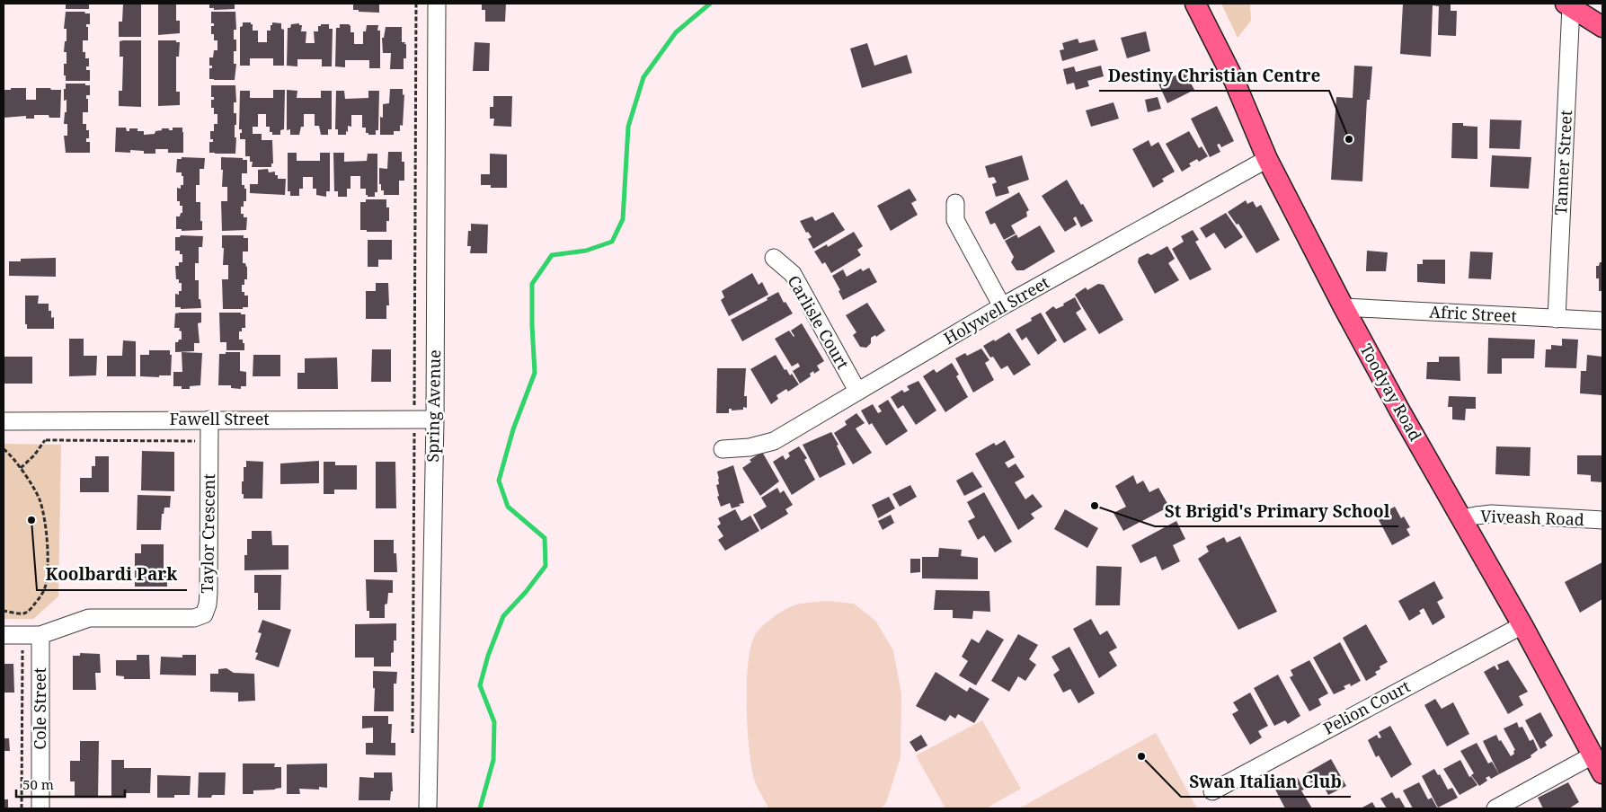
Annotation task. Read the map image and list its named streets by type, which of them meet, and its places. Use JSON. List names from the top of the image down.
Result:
{
  "streets": {
    "main road": ["Toodyay Road"],
    "street": [
      "Tanner Street",
      "Holywell Street",
      "Afric Street",
      "Carlisle Court",
      "Spring Avenue",
      "Fawell Street",
      "Viveash Road",
      "Taylor Crescent",
      "Pelion Court",
      "Cole Street"
    ]
  },
  "crossings": [
    ["Tanner Street", "Afric Street"],
    ["Holywell Street", "Carlisle Court"],
    ["Holywell Street", "Toodyay Road"],
    ["Afric Street", "Toodyay Road"],
    ["Toodyay Road", "Viveash Road"],
    ["Toodyay Road", "Pelion Court"],
    ["Spring Avenue", "Fawell Street"],
    ["Fawell Street", "Taylor Crescent"],
    ["Taylor Crescent", "Cole Street"]
  ],
  "places": [
    "Destiny Christian Centre",
    "St Brigid's Primary School",
    "Koolbardi Park",
    "Swan Italian Club"
  ],
  "scale_bar": "50 m"
}
